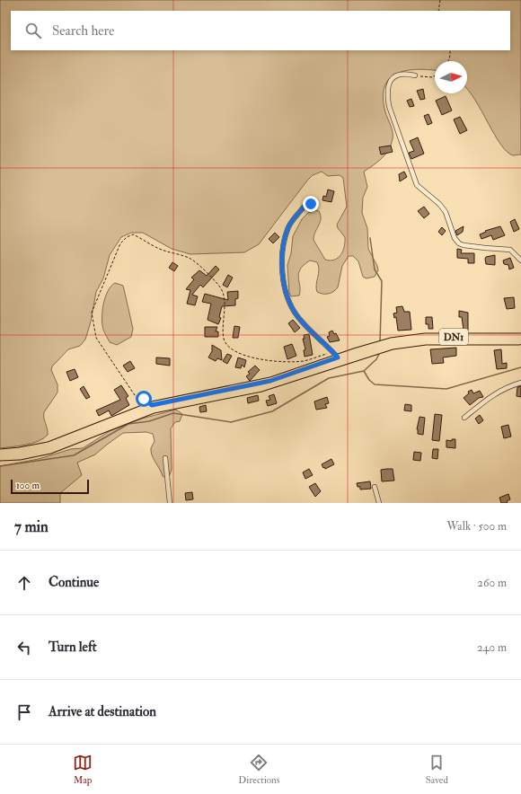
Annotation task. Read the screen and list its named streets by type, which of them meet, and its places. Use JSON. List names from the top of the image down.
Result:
{
  "streets": {
    "main road": ["DN1"]
  },
  "scale_bar": "100 m",
  "north": "right",
  "page": {
    "search": "Search here",
    "scale": "100 m",
    "heading": ["7 min", "Walk · 500 m"],
    "list": [
      ["Continue", "260 m"],
      ["Turn left", "240 m"],
      "Arrive at destination"
    ],
    "nav": ["Map", "Directions", "Saved"]
  }
}
